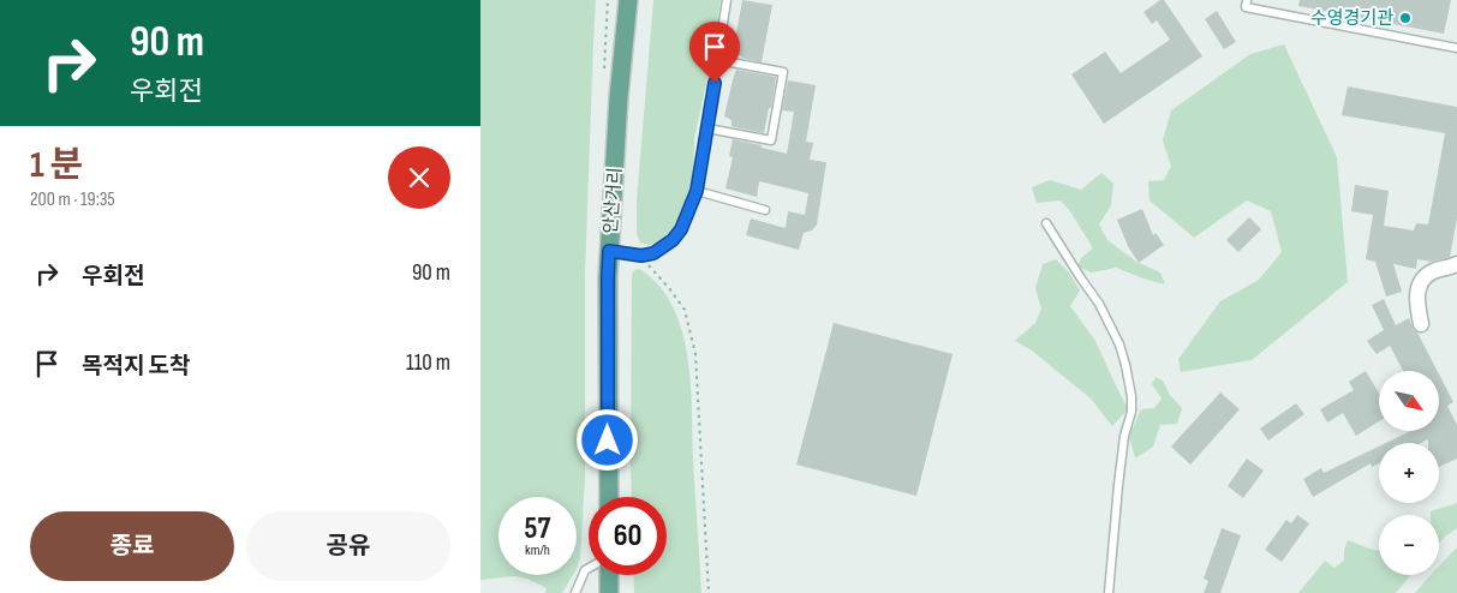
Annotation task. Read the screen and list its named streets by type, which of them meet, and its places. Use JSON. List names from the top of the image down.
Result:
{
  "streets": {
    "main road": ["안산거리"]
  },
  "places": ["수영경기관"],
  "north": "bottom right",
  "page": {
    "turn": ["90 m", "우회전"],
    "heading": ["1 분", "200 m · 19:35"],
    "list": [
      {
        "name": "우회전",
        "value": "90 m"
      },
      {
        "name": "목적지 도착",
        "value": "110 m"
      }
    ],
    "map_buttons": ["+", "−"],
    "speed": "57 km/h",
    "limit": "60",
    "buttons": ["종료", "공유"]
  }
}
